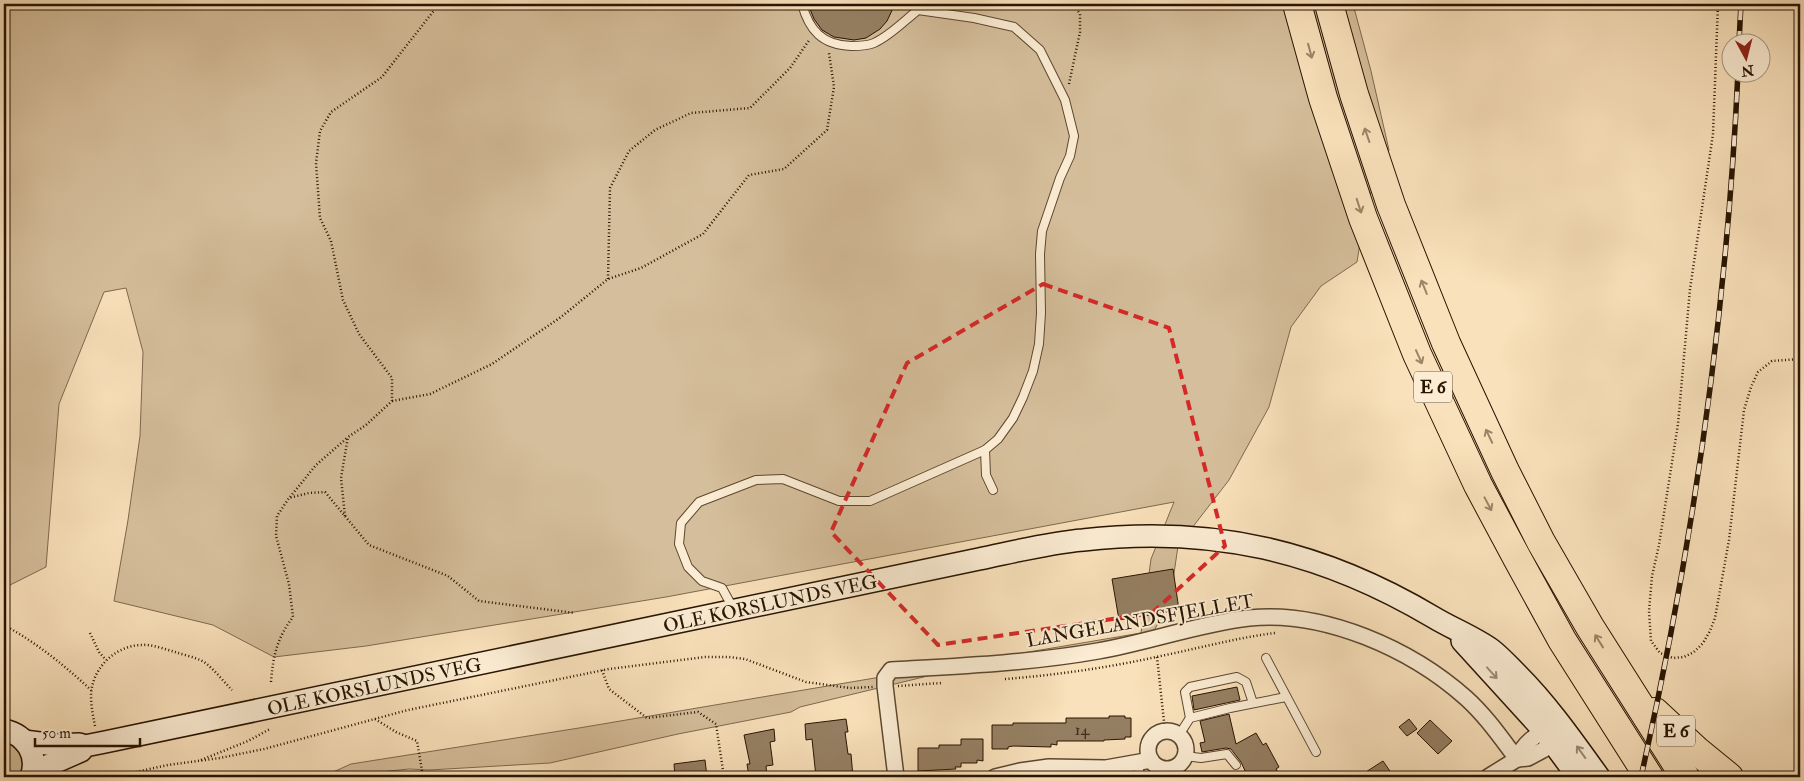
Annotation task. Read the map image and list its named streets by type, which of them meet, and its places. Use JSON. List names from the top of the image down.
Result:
{
  "streets": {
    "highway": ["E 6"],
    "street": ["OLE KORSLUNDS VEG", "LANGELANDSFJELLET"]
  },
  "house_numbers": ["14"],
  "scale_bar": "50 m",
  "north": "bottom"
}
